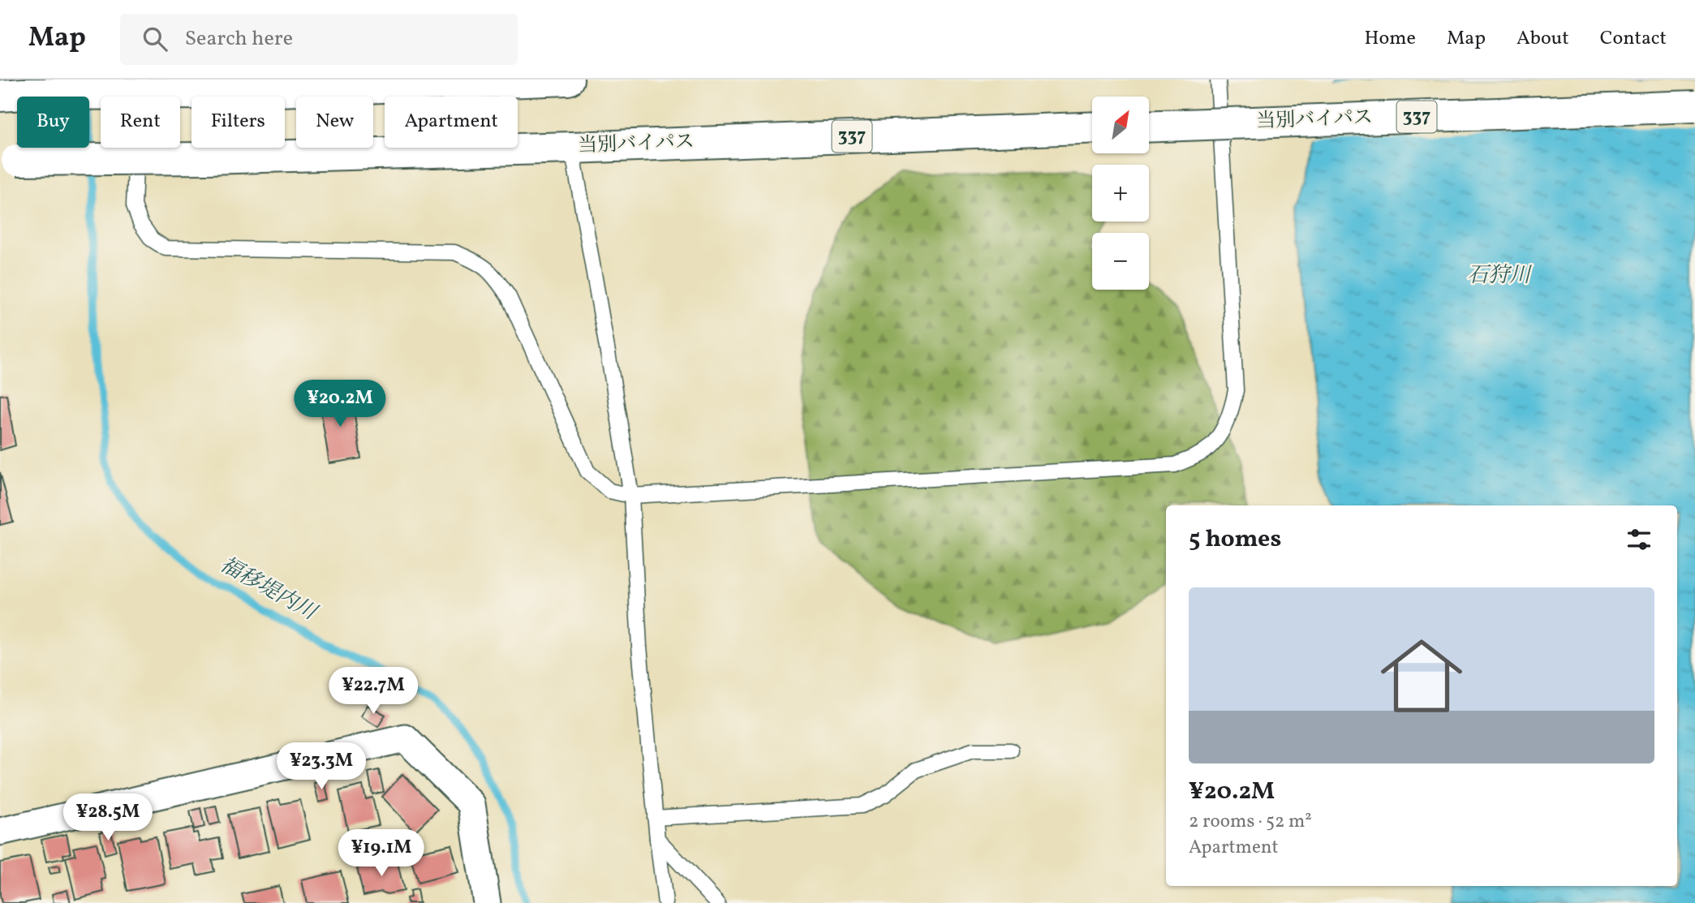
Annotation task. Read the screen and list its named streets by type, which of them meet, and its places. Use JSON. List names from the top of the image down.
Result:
{
  "streets": {
    "highway": ["337", "当別バイパス"]
  },
  "water": ["石狩川", "福移堤内川"],
  "north": "top right",
  "page": {
    "header": "Map",
    "search": "Search here",
    "nav": [
      "Home",
      "Map",
      "About",
      "Contact"
    ],
    "map_buttons": ["+", "−"],
    "chip": [
      "Buy",
      "Rent",
      "Filters",
      "New",
      "Apartment"
    ],
    "price": [
      "¥20.2M",
      "¥22.7M",
      "¥23.3M",
      "¥28.5M",
      "¥19.1M"
    ],
    "heading": "5 homes",
    "list": [
      {
        "name": "¥20.2M",
        "note": "2 rooms · 52 m² · Apartment"
      }
    ]
  }
}
